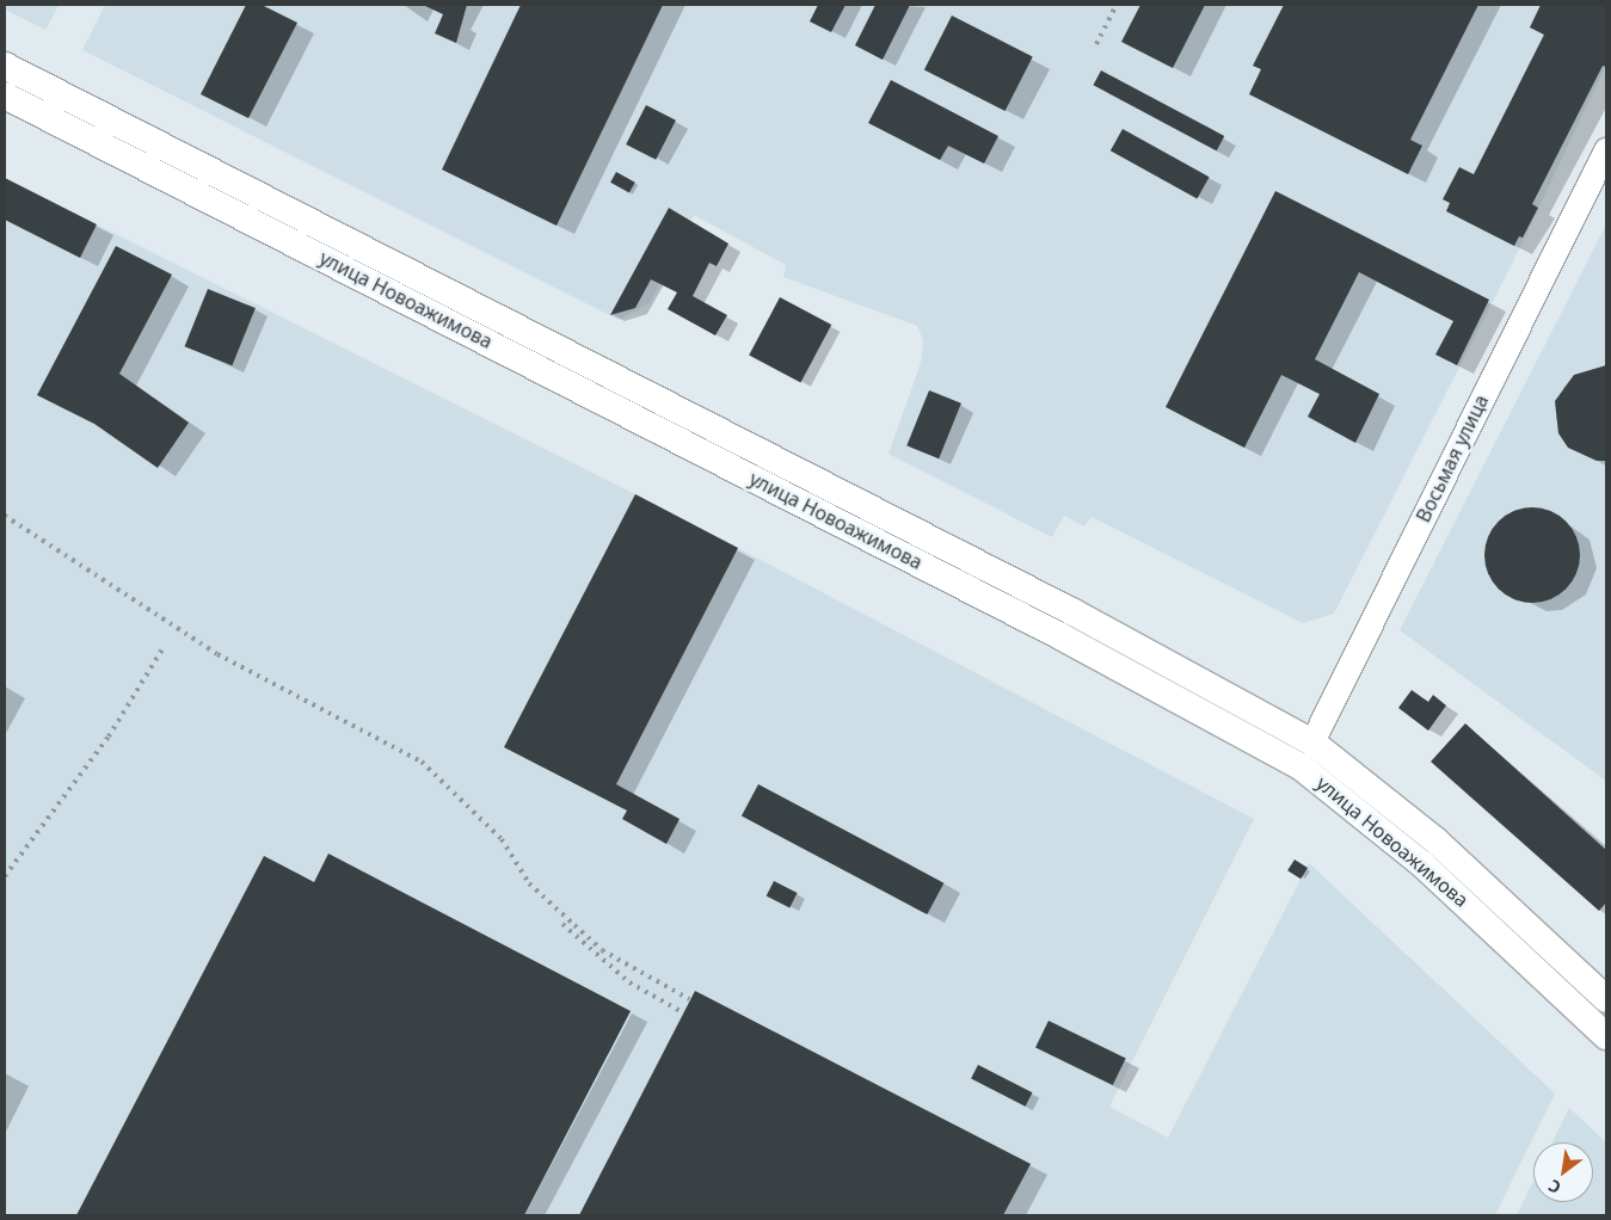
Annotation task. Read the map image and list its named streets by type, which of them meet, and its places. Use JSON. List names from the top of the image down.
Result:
{
  "streets": {
    "main road": ["улица Новоажимова", "Восьмая улица"]
  },
  "crossings": [
    ["улица Новоажимова", "Восьмая улица"]
  ],
  "north": "bottom left"
}
